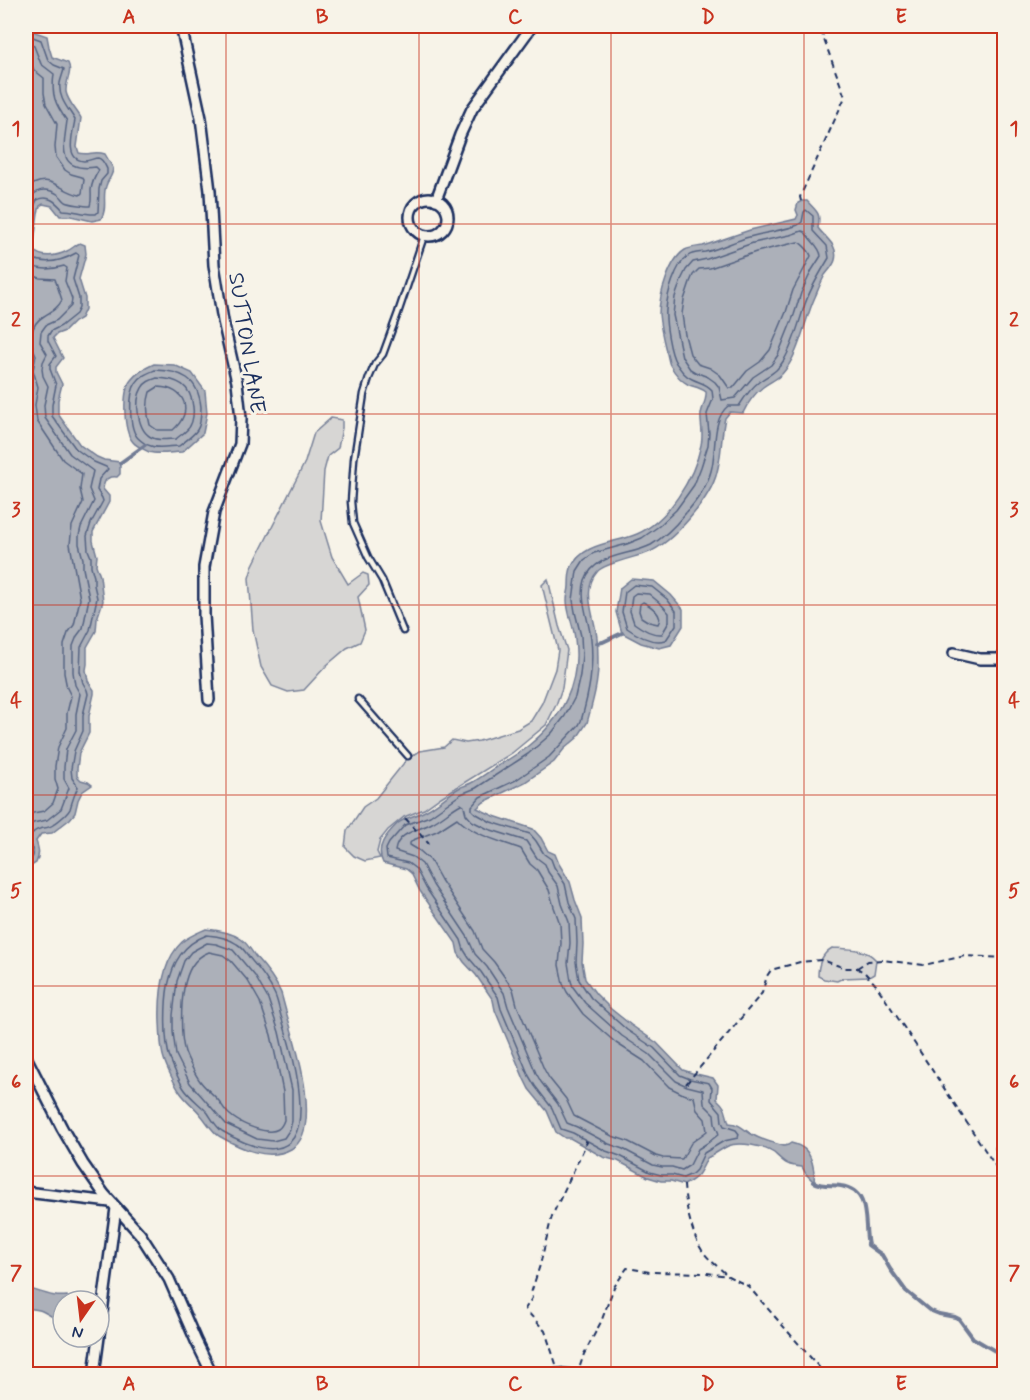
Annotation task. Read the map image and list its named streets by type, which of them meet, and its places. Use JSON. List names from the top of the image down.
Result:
{
  "streets": {
    "street": ["SUTTON LANE"]
  },
  "north": "bottom",
  "grid": {
    "columns": [
      "A",
      "B",
      "C",
      "D",
      "E"
    ],
    "rows": [
      "1",
      "2",
      "3",
      "4",
      "5",
      "6",
      "7"
    ]
  }
}
